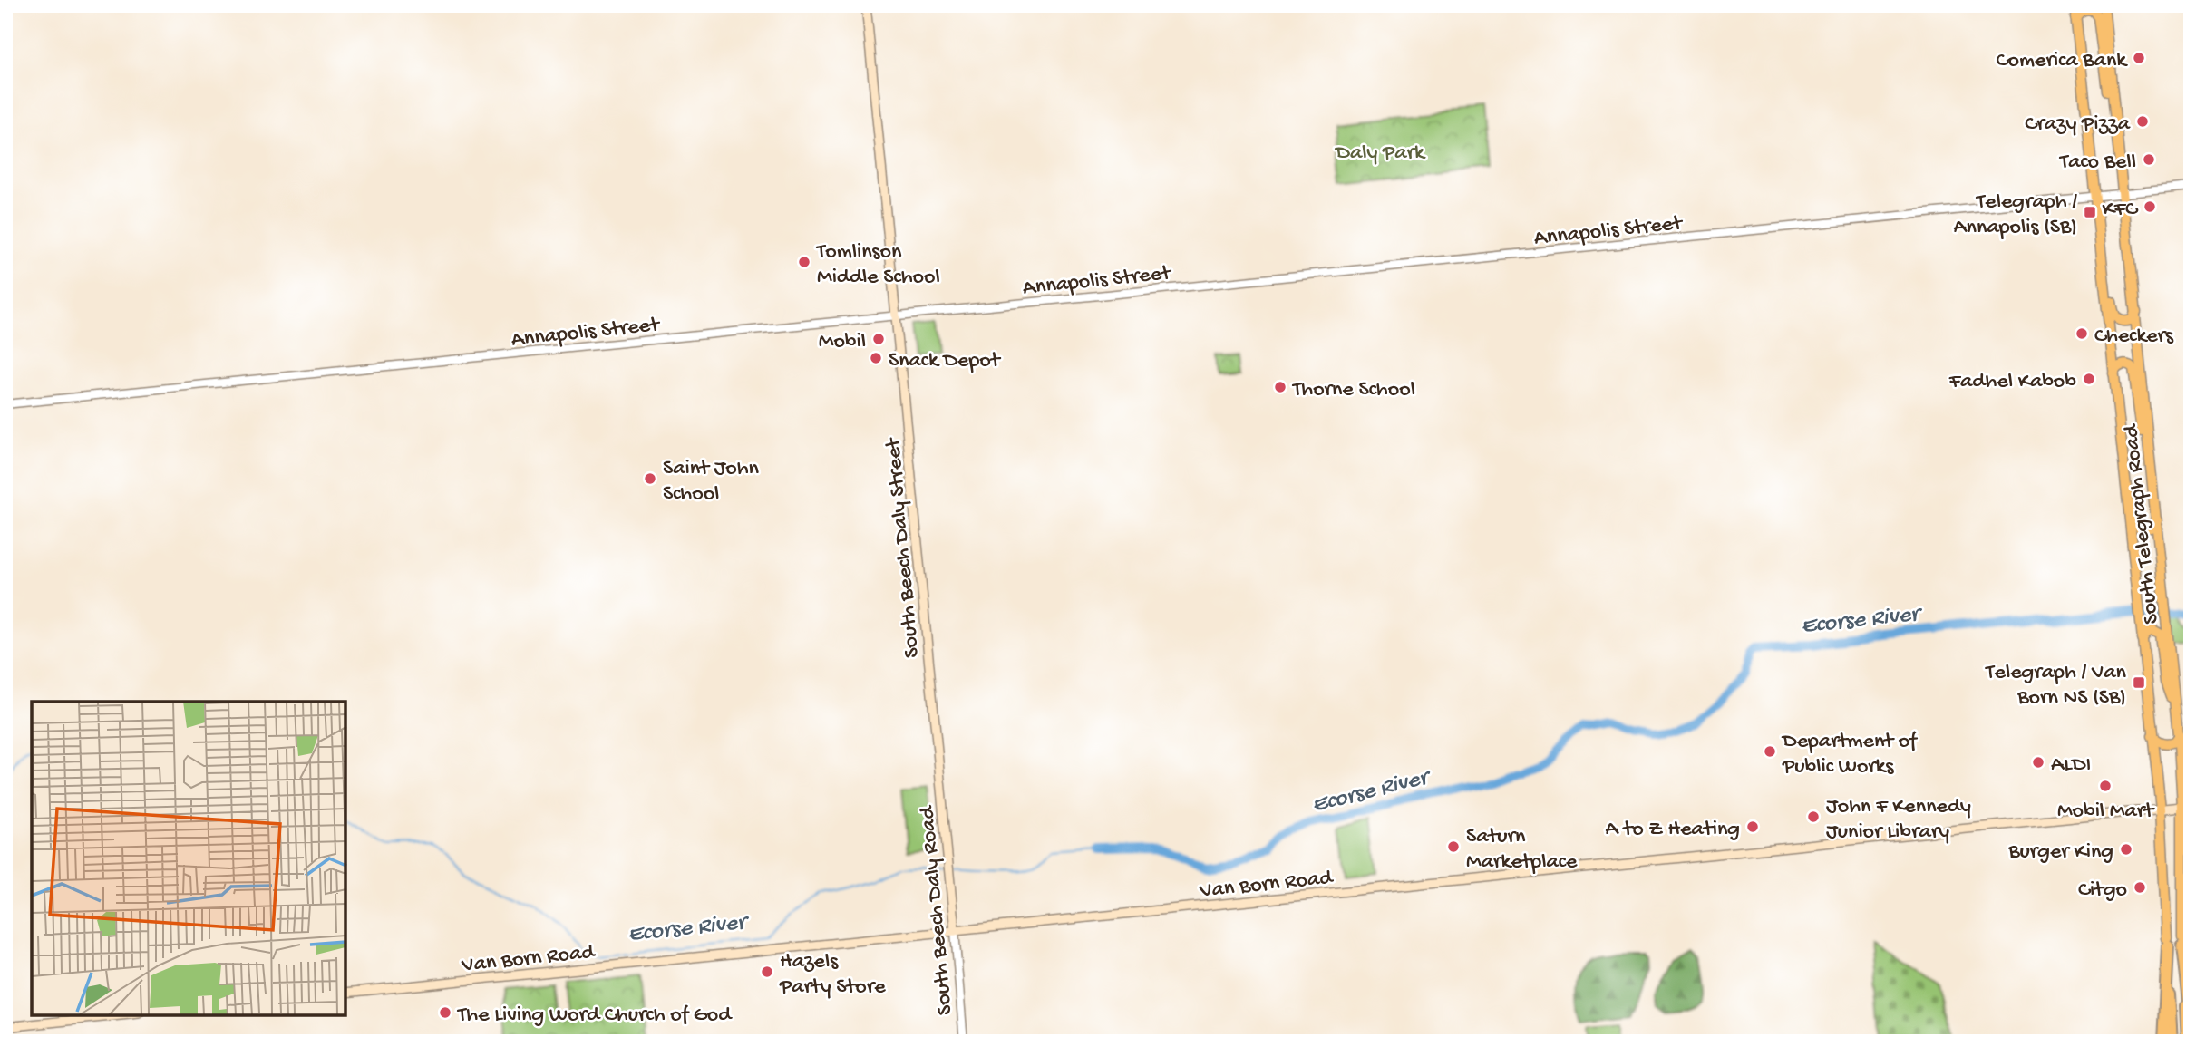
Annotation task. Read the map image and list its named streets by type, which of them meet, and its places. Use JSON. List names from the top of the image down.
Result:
{
  "streets": {
    "highway": ["South Telegraph Road"],
    "main road": ["South Beech Daly Street", "Van Born Road", "South Beech Daly Road"],
    "street": ["Annapolis Street"]
  },
  "crossings": [
    ["Annapolis Street", "South Telegraph Road"],
    ["Annapolis Street", "South Beech Daly Street"],
    ["South Telegraph Road", "Van Born Road"],
    ["South Beech Daly Street", "South Beech Daly Road"],
    ["Van Born Road", "South Beech Daly Road"]
  ],
  "water": ["Ecorse River"],
  "parks": ["Daly Park"],
  "places": {
    "other": [
      "Comerica Bank",
      "Crazy Pizza",
      "Taco Bell",
      "KFC",
      "Tomlinson Middle School",
      "Checkers",
      "Mobil",
      "Snack Depot",
      "Fadhel Kabob",
      "Thorne School",
      "Saint John School",
      "Department of Public Works",
      "ALDI",
      "Mobil Mart",
      "John F Kennedy Junior Library",
      "A to Z Heating",
      "Saturn Marketplace",
      "Burger King",
      "Citgo",
      "Hazels Party Store",
      "The Living Word Church of God"
    ],
    "transit": ["Telegraph / Annapolis (SB)", "Telegraph / Van Born NS (SB)"]
  }
}
